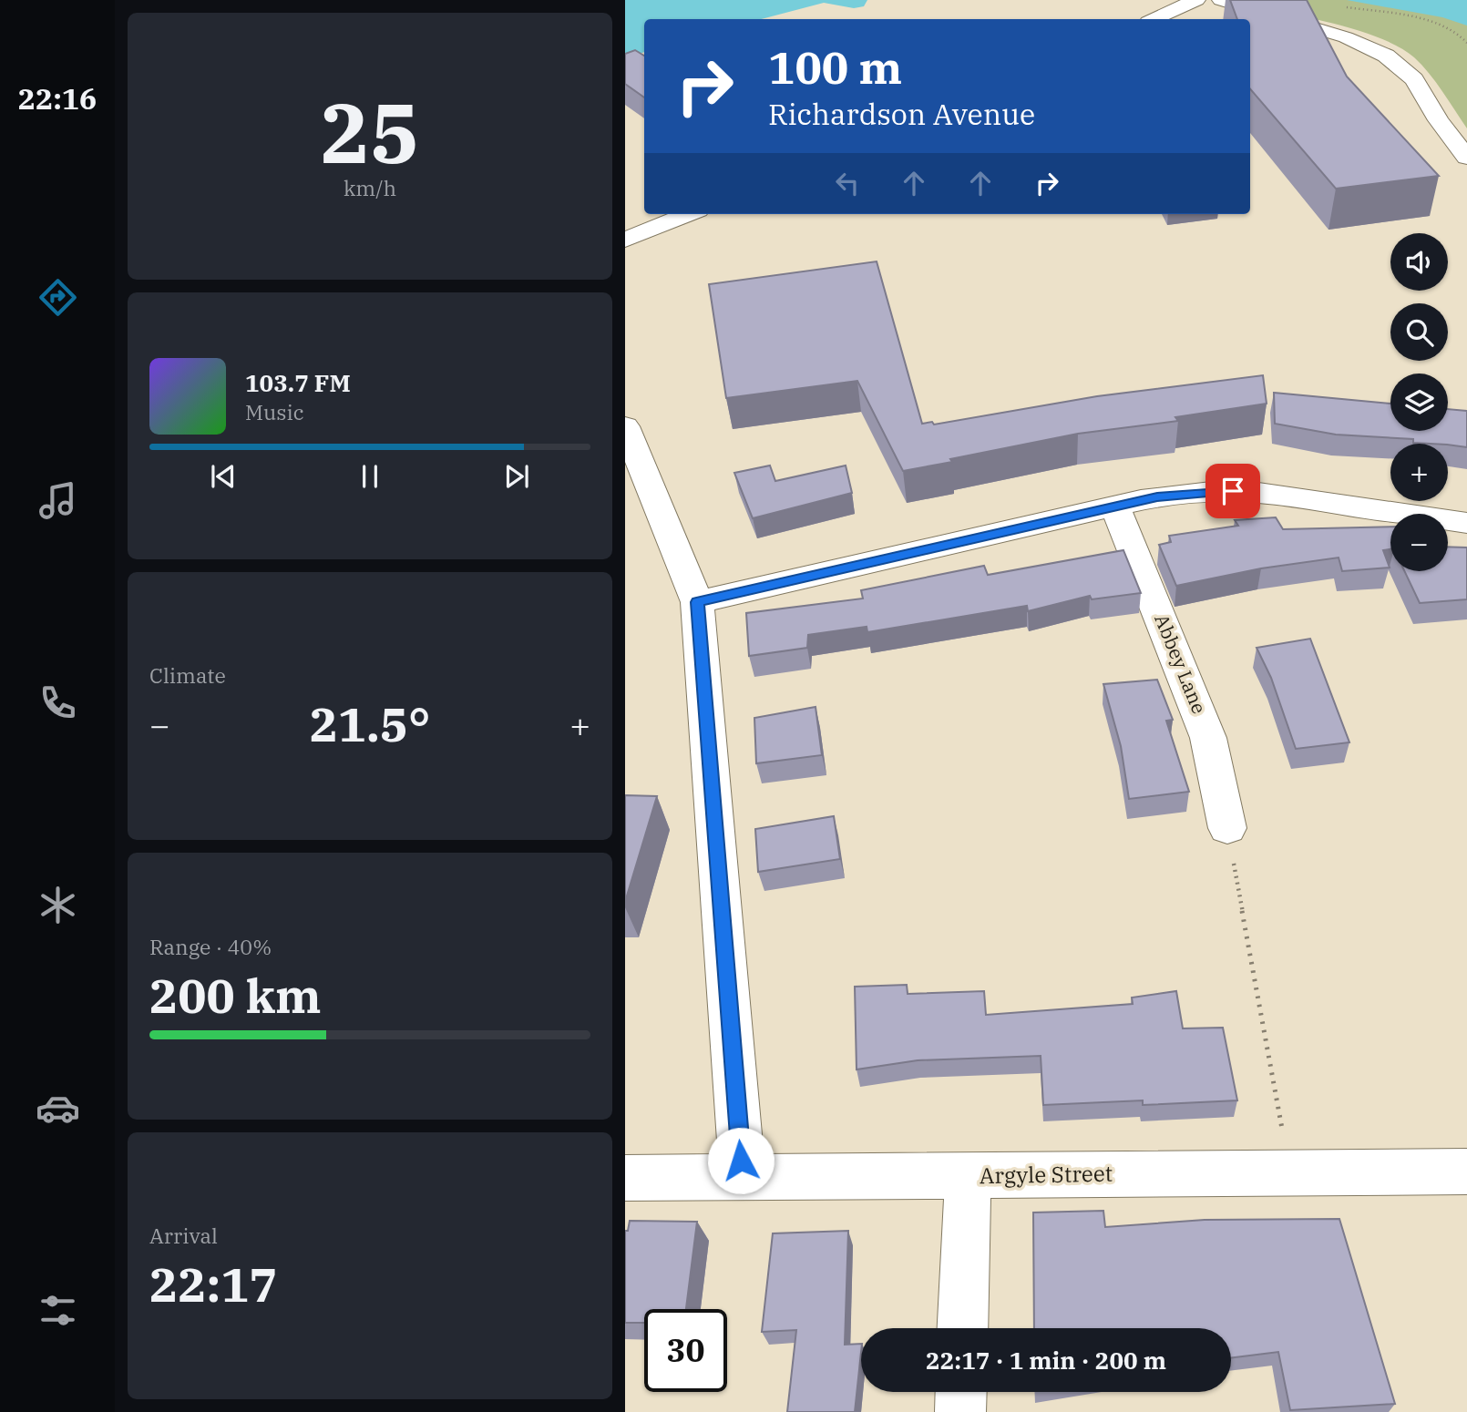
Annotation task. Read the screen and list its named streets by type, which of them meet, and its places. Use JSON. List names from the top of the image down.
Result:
{
  "streets": {
    "street": ["Abbey Lane", "Argyle Street"]
  },
  "page": {
    "tabs": "22:16",
    "tile": [
      ["25", "km/h"],
      "Climate",
      ["Range · 40%", "200 km"],
      ["Arrival", "22:17"]
    ],
    "turn": ["100 m", "Richardson Avenue"],
    "map_buttons": ["+", "−"],
    "song": ["103.7 FM", "Music"],
    "heat": ["−", "21.5°", "+"],
    "limit": "30",
    "trip": "22:17 · 1 min · 200 m"
  }
}
